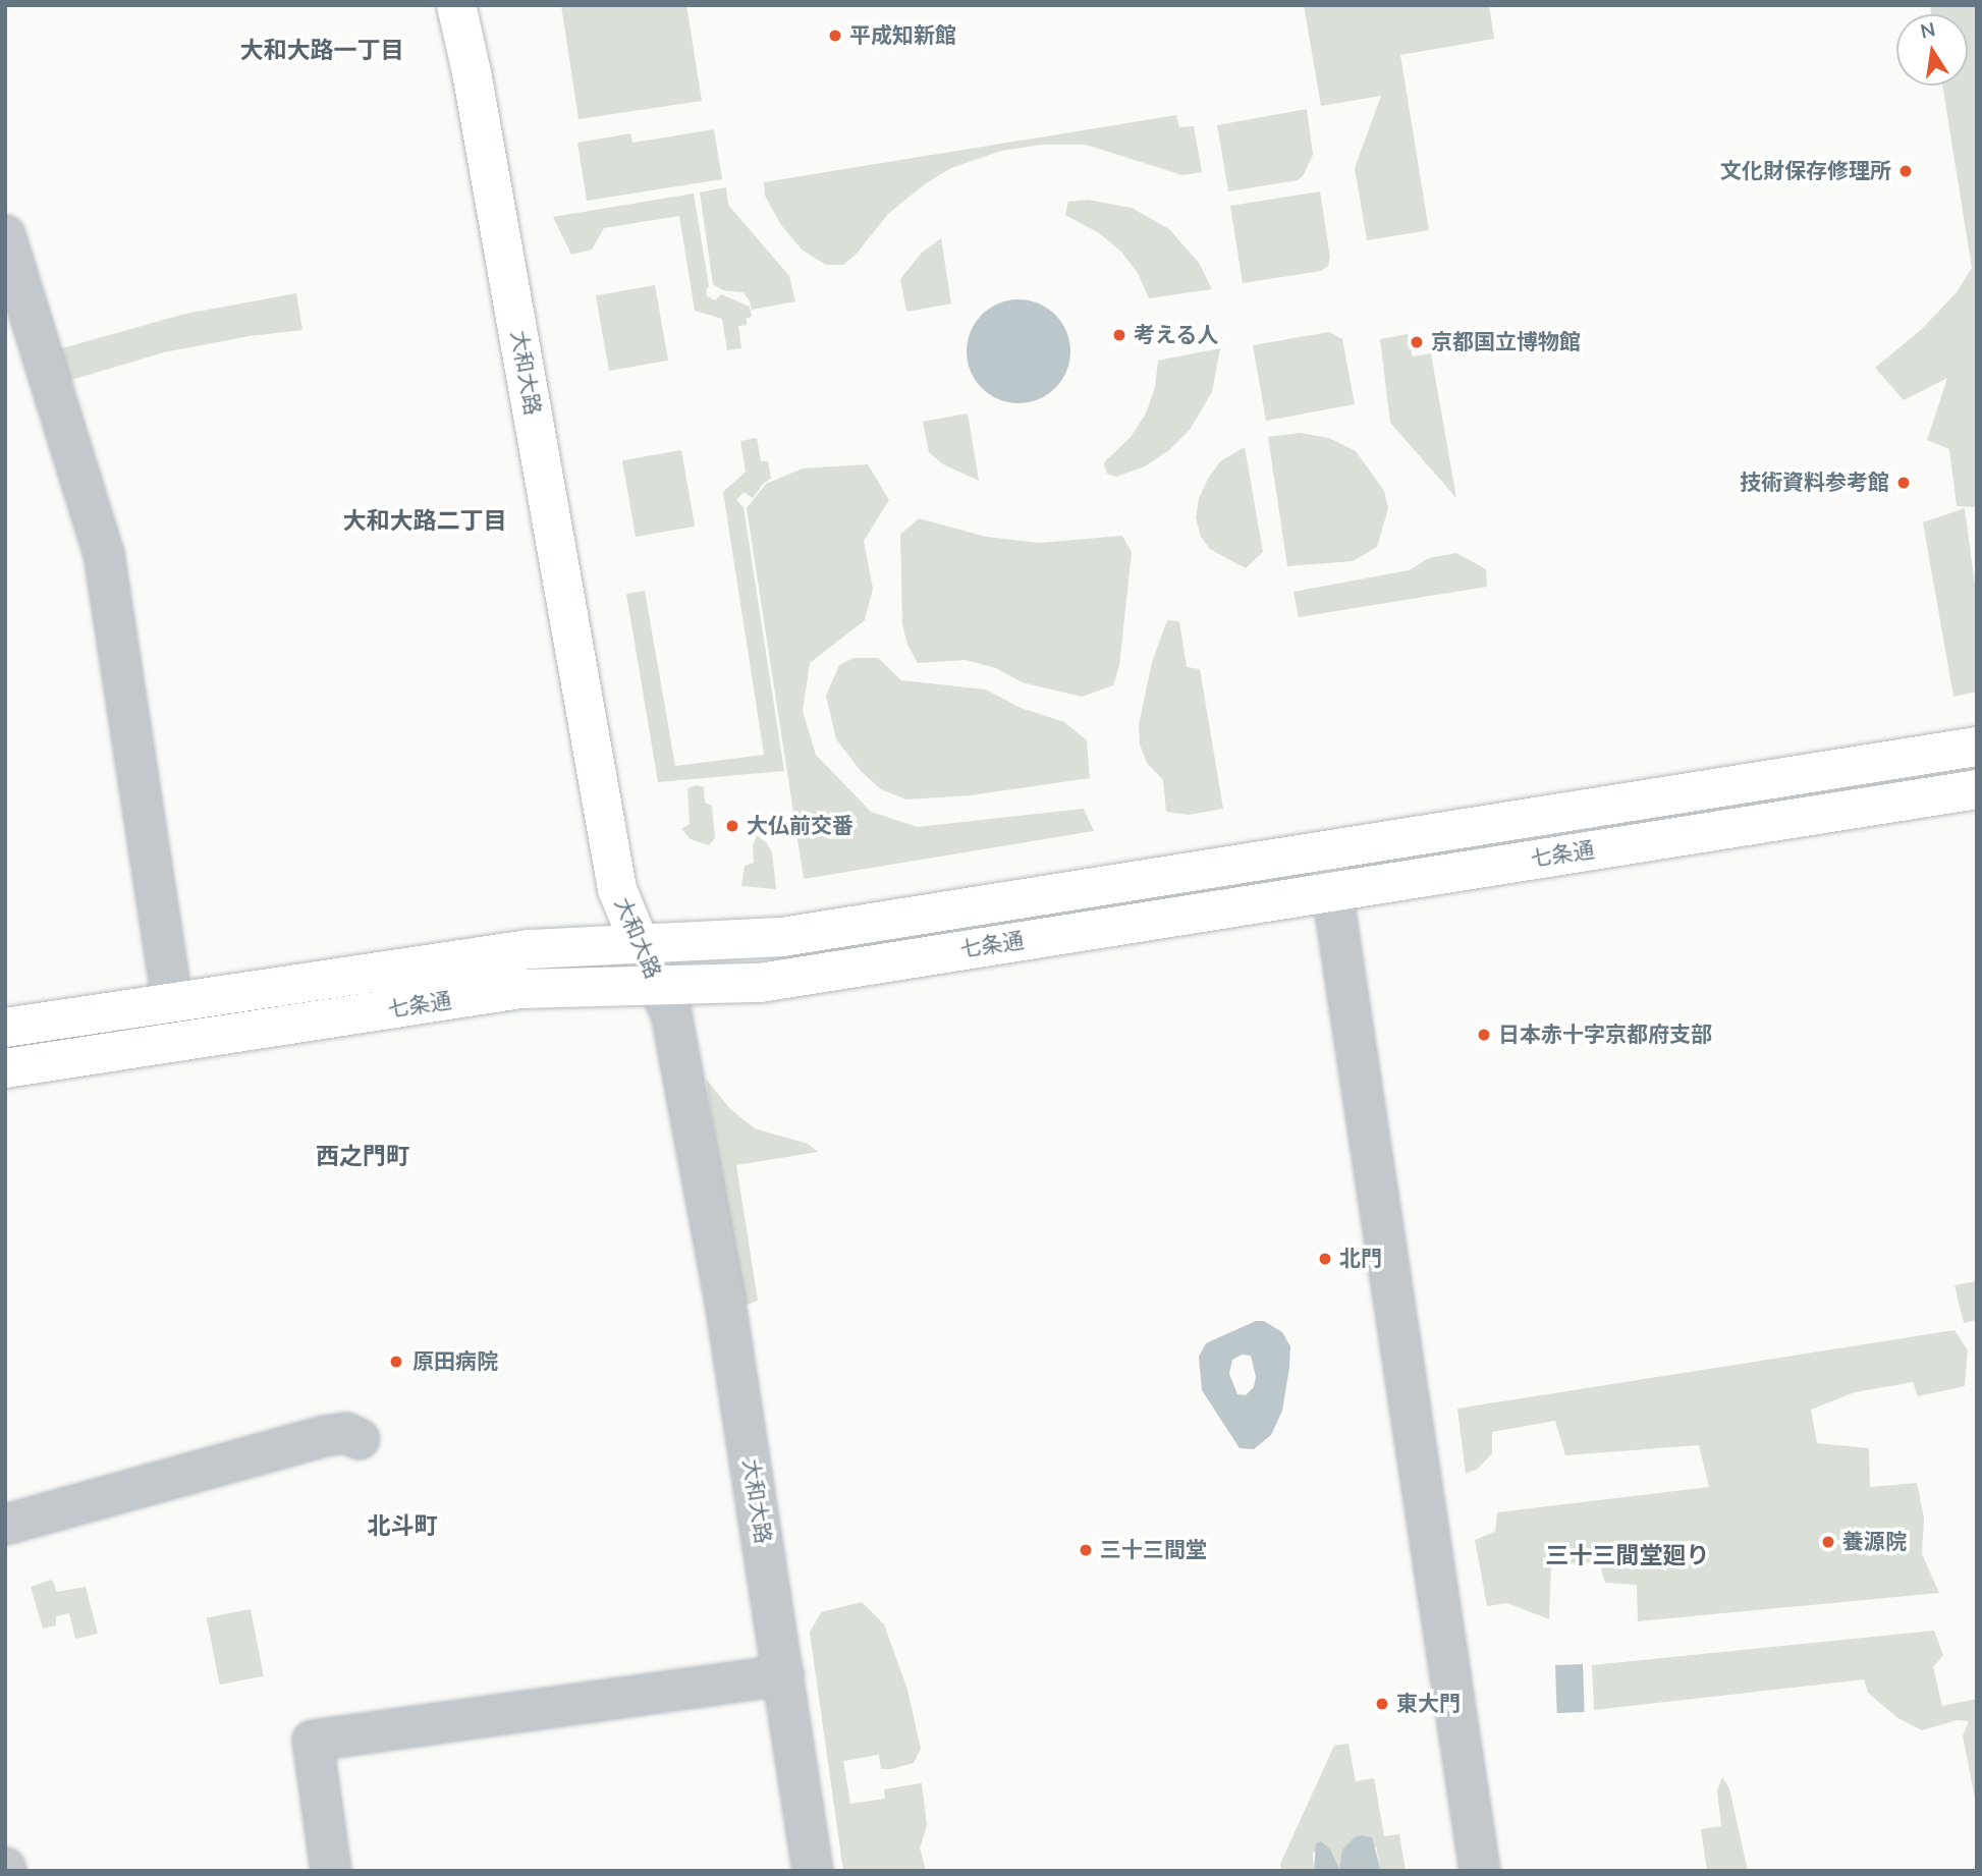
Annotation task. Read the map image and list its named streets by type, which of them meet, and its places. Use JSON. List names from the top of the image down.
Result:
{
  "streets": {
    "main road": ["大和大路", "七条通"]
  },
  "crossings": [
    ["大和大路", "七条通"]
  ],
  "districts": [
    "大和大路一丁目",
    "大和大路二丁目",
    "西之門町",
    "北斗町",
    "三十三間堂廻り"
  ],
  "places": [
    "平成知新館",
    "文化財保存修理所",
    "考える人",
    "京都国立博物館",
    "技術資料参考館",
    "大仏前交番",
    "日本赤十字京都府支部",
    "北門",
    "原田病院",
    "養源院",
    "三十三間堂",
    "東大門"
  ],
  "north": "top"
}
